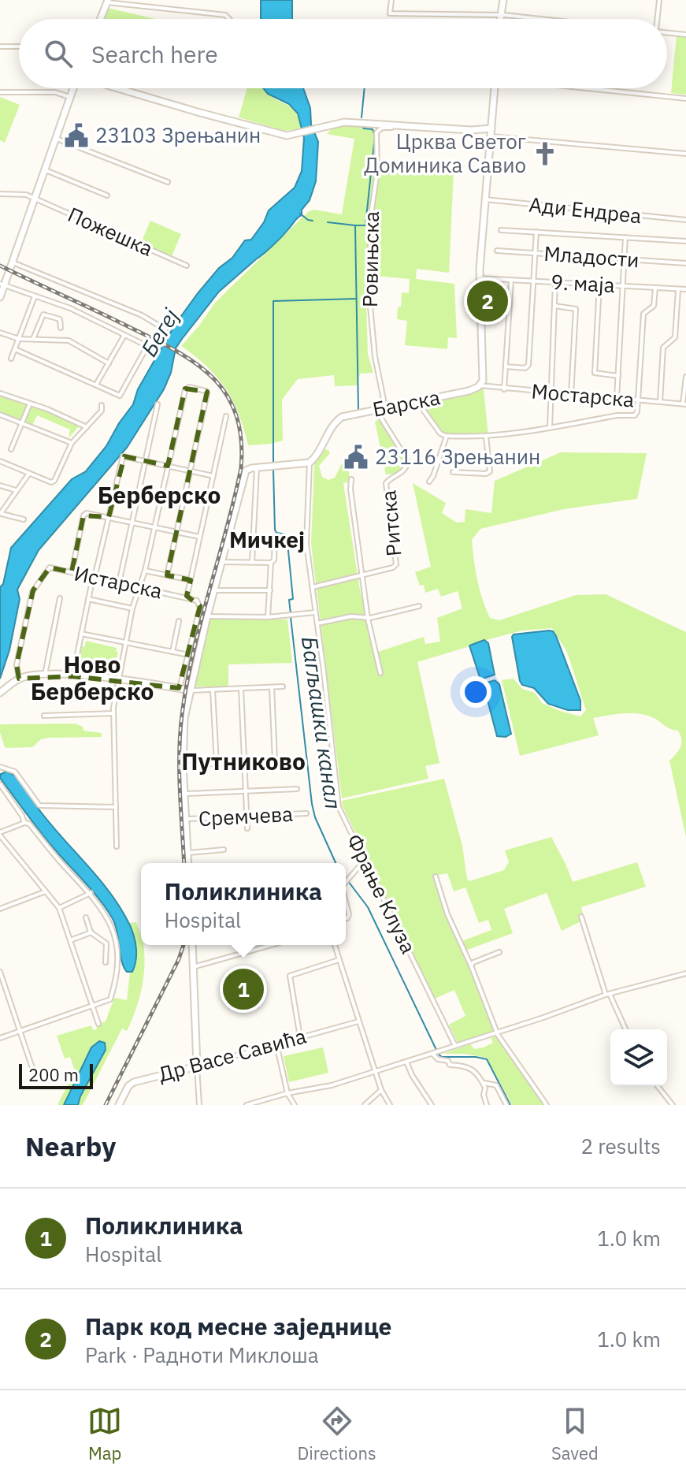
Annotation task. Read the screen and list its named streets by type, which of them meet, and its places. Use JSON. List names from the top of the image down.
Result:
{
  "streets": {
    "street": [
      "Ади Ендреа",
      "Пожешка",
      "Младости",
      "Ровињска",
      "9. маја",
      "Мостарска",
      "Барска",
      "Ритска",
      "Истарска",
      "Сремчева",
      "Фрање Клуза",
      "Др Васе Савића"
    ]
  },
  "crossings": [
    ["Ровињска", "Барска"],
    ["Мостарска", "Барска"],
    ["Барска", "Фрање Клуза"],
    ["Ритска", "Фрање Клуза"]
  ],
  "districts": [
    "Берберско",
    "Мичкеј",
    "Ново Берберско",
    "Путниково"
  ],
  "water": ["Бегеј", "Багљашки канал"],
  "places": {
    "public building": ["23103 Зрењанин", "23116 Зрењанин"],
    "church": ["Црква Светог Доминика Савио"]
  },
  "scale_bar": "200 m",
  "page": {
    "search": "Search here",
    "pins": ["2", "1"],
    "popup": ["Поликлиника", "Hospital"],
    "scale": "200 m",
    "heading": ["Nearby", "2 results"],
    "list": [
      {
        "mark": "1",
        "name": "Поликлиника",
        "note": "Hospital",
        "value": "1.0 km"
      },
      {
        "mark": "2",
        "name": "Парк код месне заједнице",
        "note": "Park · Радноти Миклоша",
        "value": "1.0 km"
      }
    ],
    "nav": ["Map", "Directions", "Saved"]
  }
}
